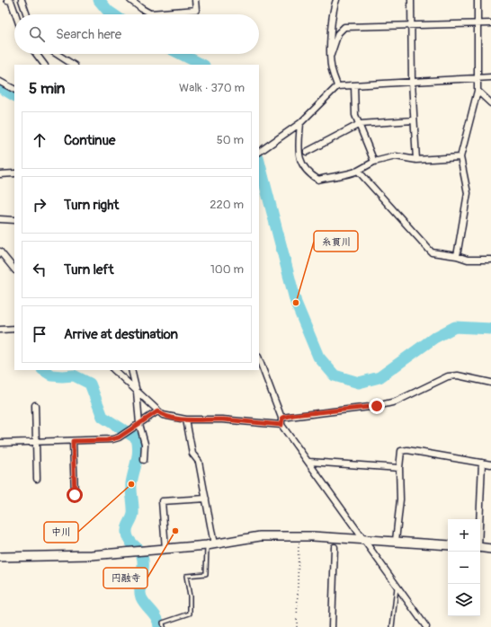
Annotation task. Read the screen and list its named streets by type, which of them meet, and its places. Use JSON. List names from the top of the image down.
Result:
{
  "places": ["糸貫川", "中川", "円融寺"],
  "page": {
    "search": "Search here",
    "heading": ["5 min", "Walk · 370 m"],
    "list": [
      ["Continue", "50 m"],
      ["Turn right", "220 m"],
      ["Turn left", "100 m"],
      "Arrive at destination"
    ],
    "map_buttons": ["+", "−"]
  }
}
